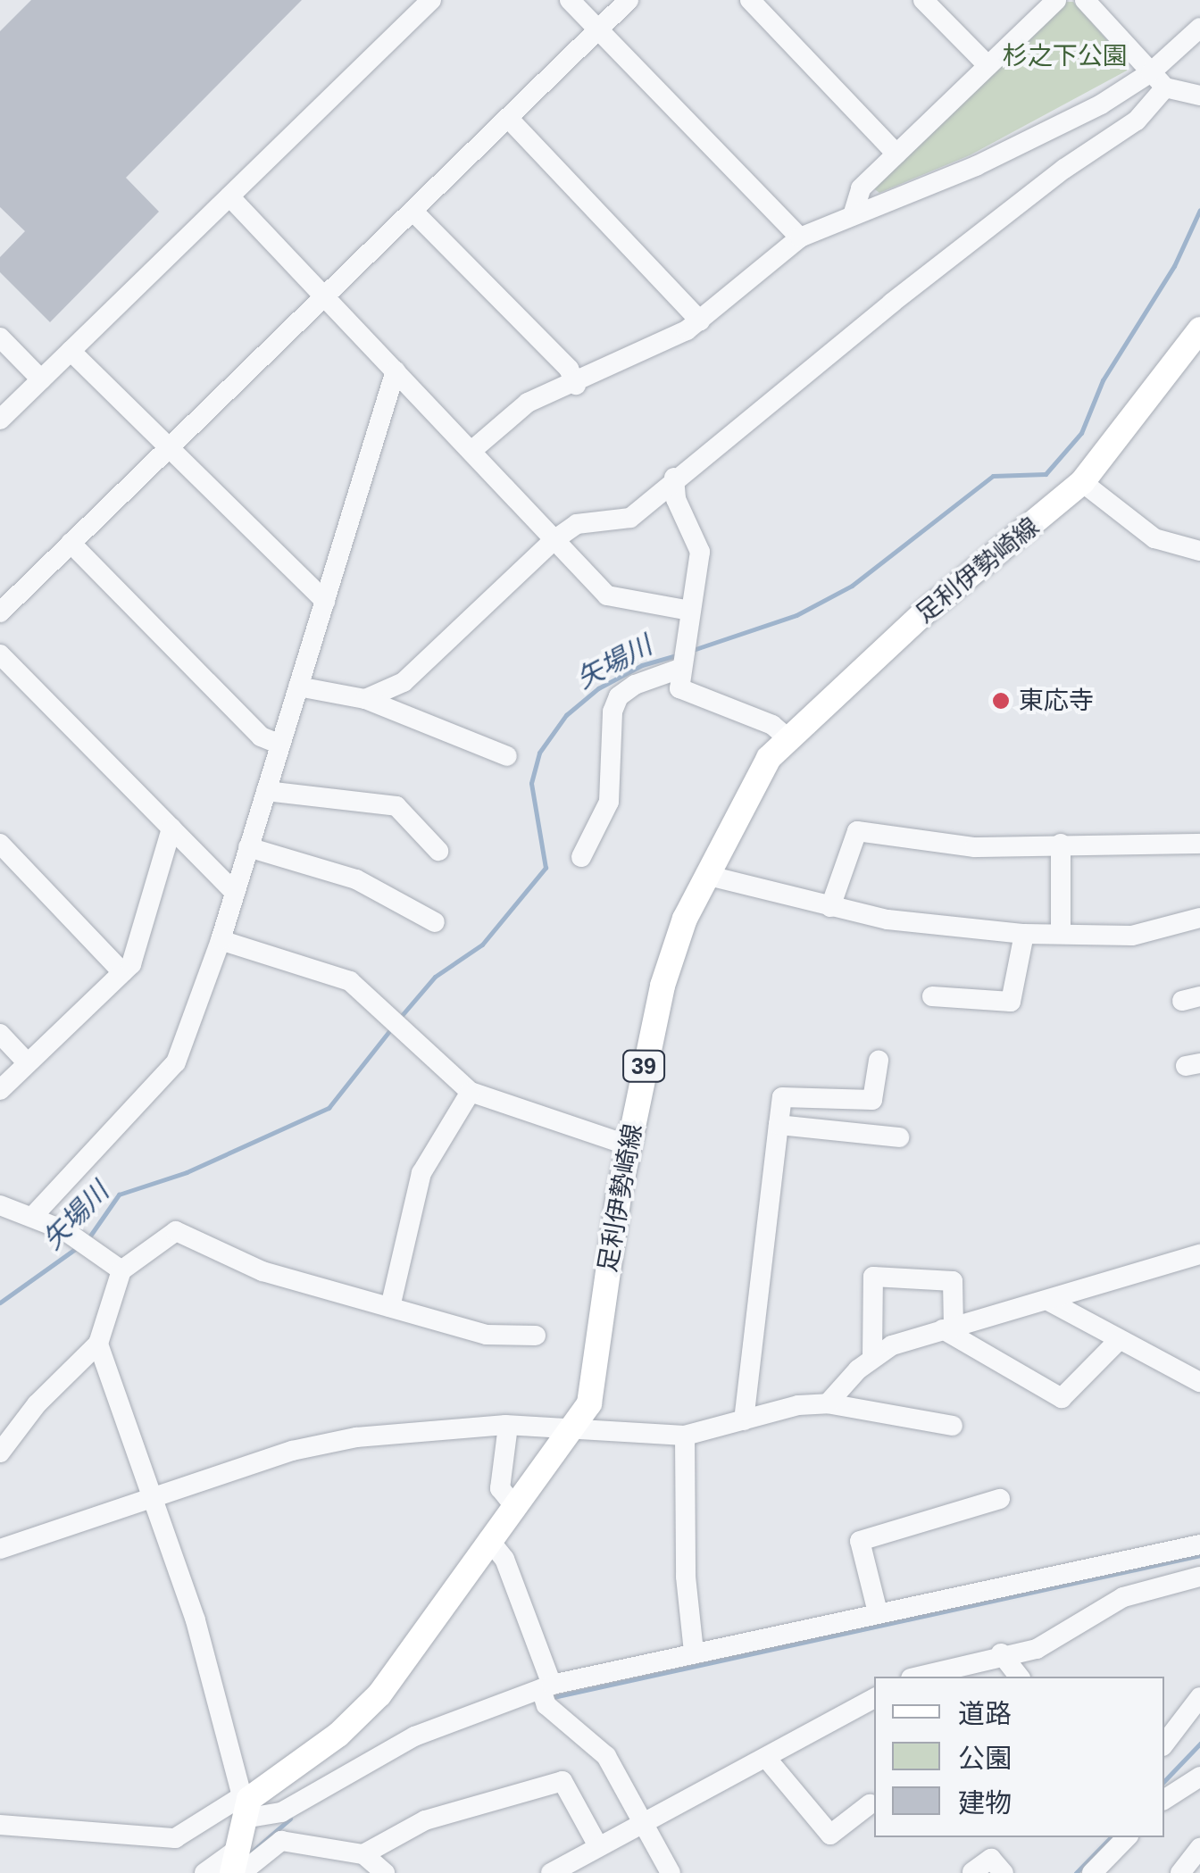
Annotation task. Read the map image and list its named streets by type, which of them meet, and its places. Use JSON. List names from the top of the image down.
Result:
{
  "streets": {
    "main road": ["足利伊勢崎線", "39"]
  },
  "water": ["矢場川"],
  "parks": ["杉之下公園"],
  "places": ["東応寺"],
  "legend": ["道路", "公園", "建物"]
}
